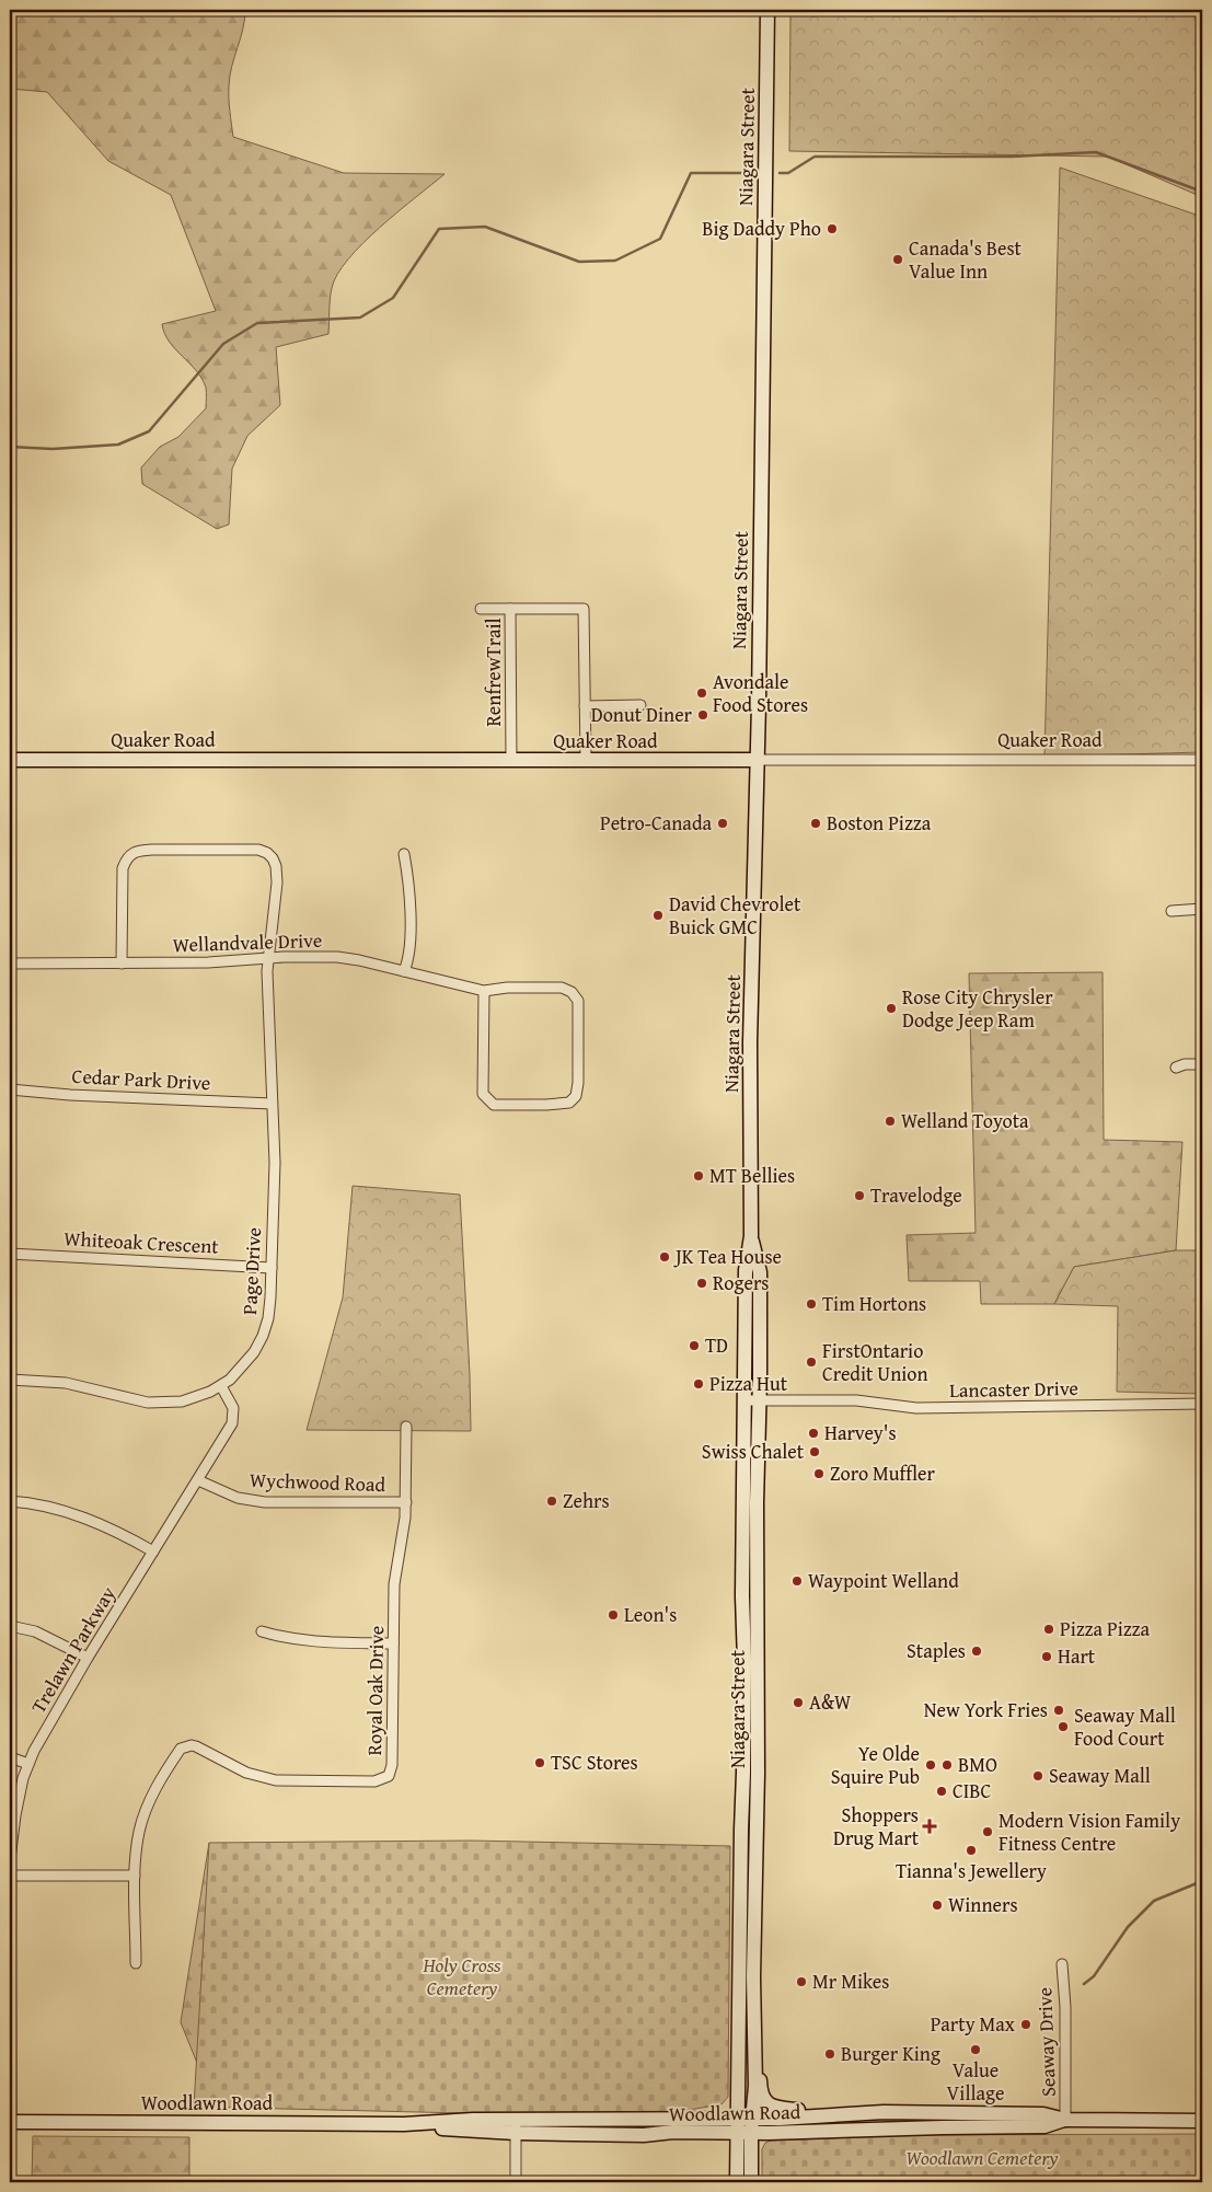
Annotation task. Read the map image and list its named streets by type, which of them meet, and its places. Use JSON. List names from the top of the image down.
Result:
{
  "streets": {
    "main road": ["Niagara Street", "Quaker Road", "Woodlawn Road"],
    "street": [
      "RenfrewTrail",
      "Wellandvale Drive",
      "Cedar Park Drive",
      "Whiteoak Crescent",
      "Page Drive",
      "Lancaster Drive",
      "Wychwood Road",
      "Trelawn Parkway",
      "Royal Oak Drive",
      "Seaway Drive"
    ]
  },
  "crossings": [
    ["Niagara Street", "Quaker Road"],
    ["Niagara Street", "Lancaster Drive"],
    ["Niagara Street", "Woodlawn Road"],
    ["RenfrewTrail", "Quaker Road"],
    ["Wellandvale Drive", "Page Drive"],
    ["Cedar Park Drive", "Page Drive"],
    ["Whiteoak Crescent", "Page Drive"],
    ["Page Drive", "Trelawn Parkway"],
    ["Wychwood Road", "Trelawn Parkway"],
    ["Wychwood Road", "Royal Oak Drive"],
    ["Trelawn Parkway", "Woodlawn Road"],
    ["Seaway Drive", "Woodlawn Road"]
  ],
  "parks": ["Holy Cross Cemetery", "Woodlawn Cemetery"],
  "places": {
    "other": [
      "Big Daddy Pho",
      "Canada's Best Value Inn",
      "Avondale Food Stores",
      "Donut Diner",
      "Petro-Canada",
      "Boston Pizza",
      "David Chevrolet Buick GMC",
      "Rose City Chrysler Dodge Jeep Ram",
      "Welland Toyota",
      "MT Bellies",
      "Travelodge",
      "JK Tea House",
      "Rogers",
      "Tim Hortons",
      "TD",
      "FirstOntario Credit Union",
      "Pizza Hut",
      "Harvey's",
      "Swiss Chalet",
      "Zoro Muffler",
      "Zehrs",
      "Waypoint Welland",
      "Leon's",
      "Pizza Pizza",
      "Staples",
      "Hart",
      "A&W",
      "New York Fries",
      "Seaway Mall Food Court",
      "TSC Stores",
      "Ye Olde Squire Pub",
      "BMO",
      "Seaway Mall",
      "CIBC",
      "Modern Vision Family Fitness Centre",
      "Tianna's Jewellery",
      "Winners",
      "Mr Mikes",
      "Party Max",
      "Value Village",
      "Burger King"
    ],
    "health": ["Shoppers Drug Mart"]
  }
}
